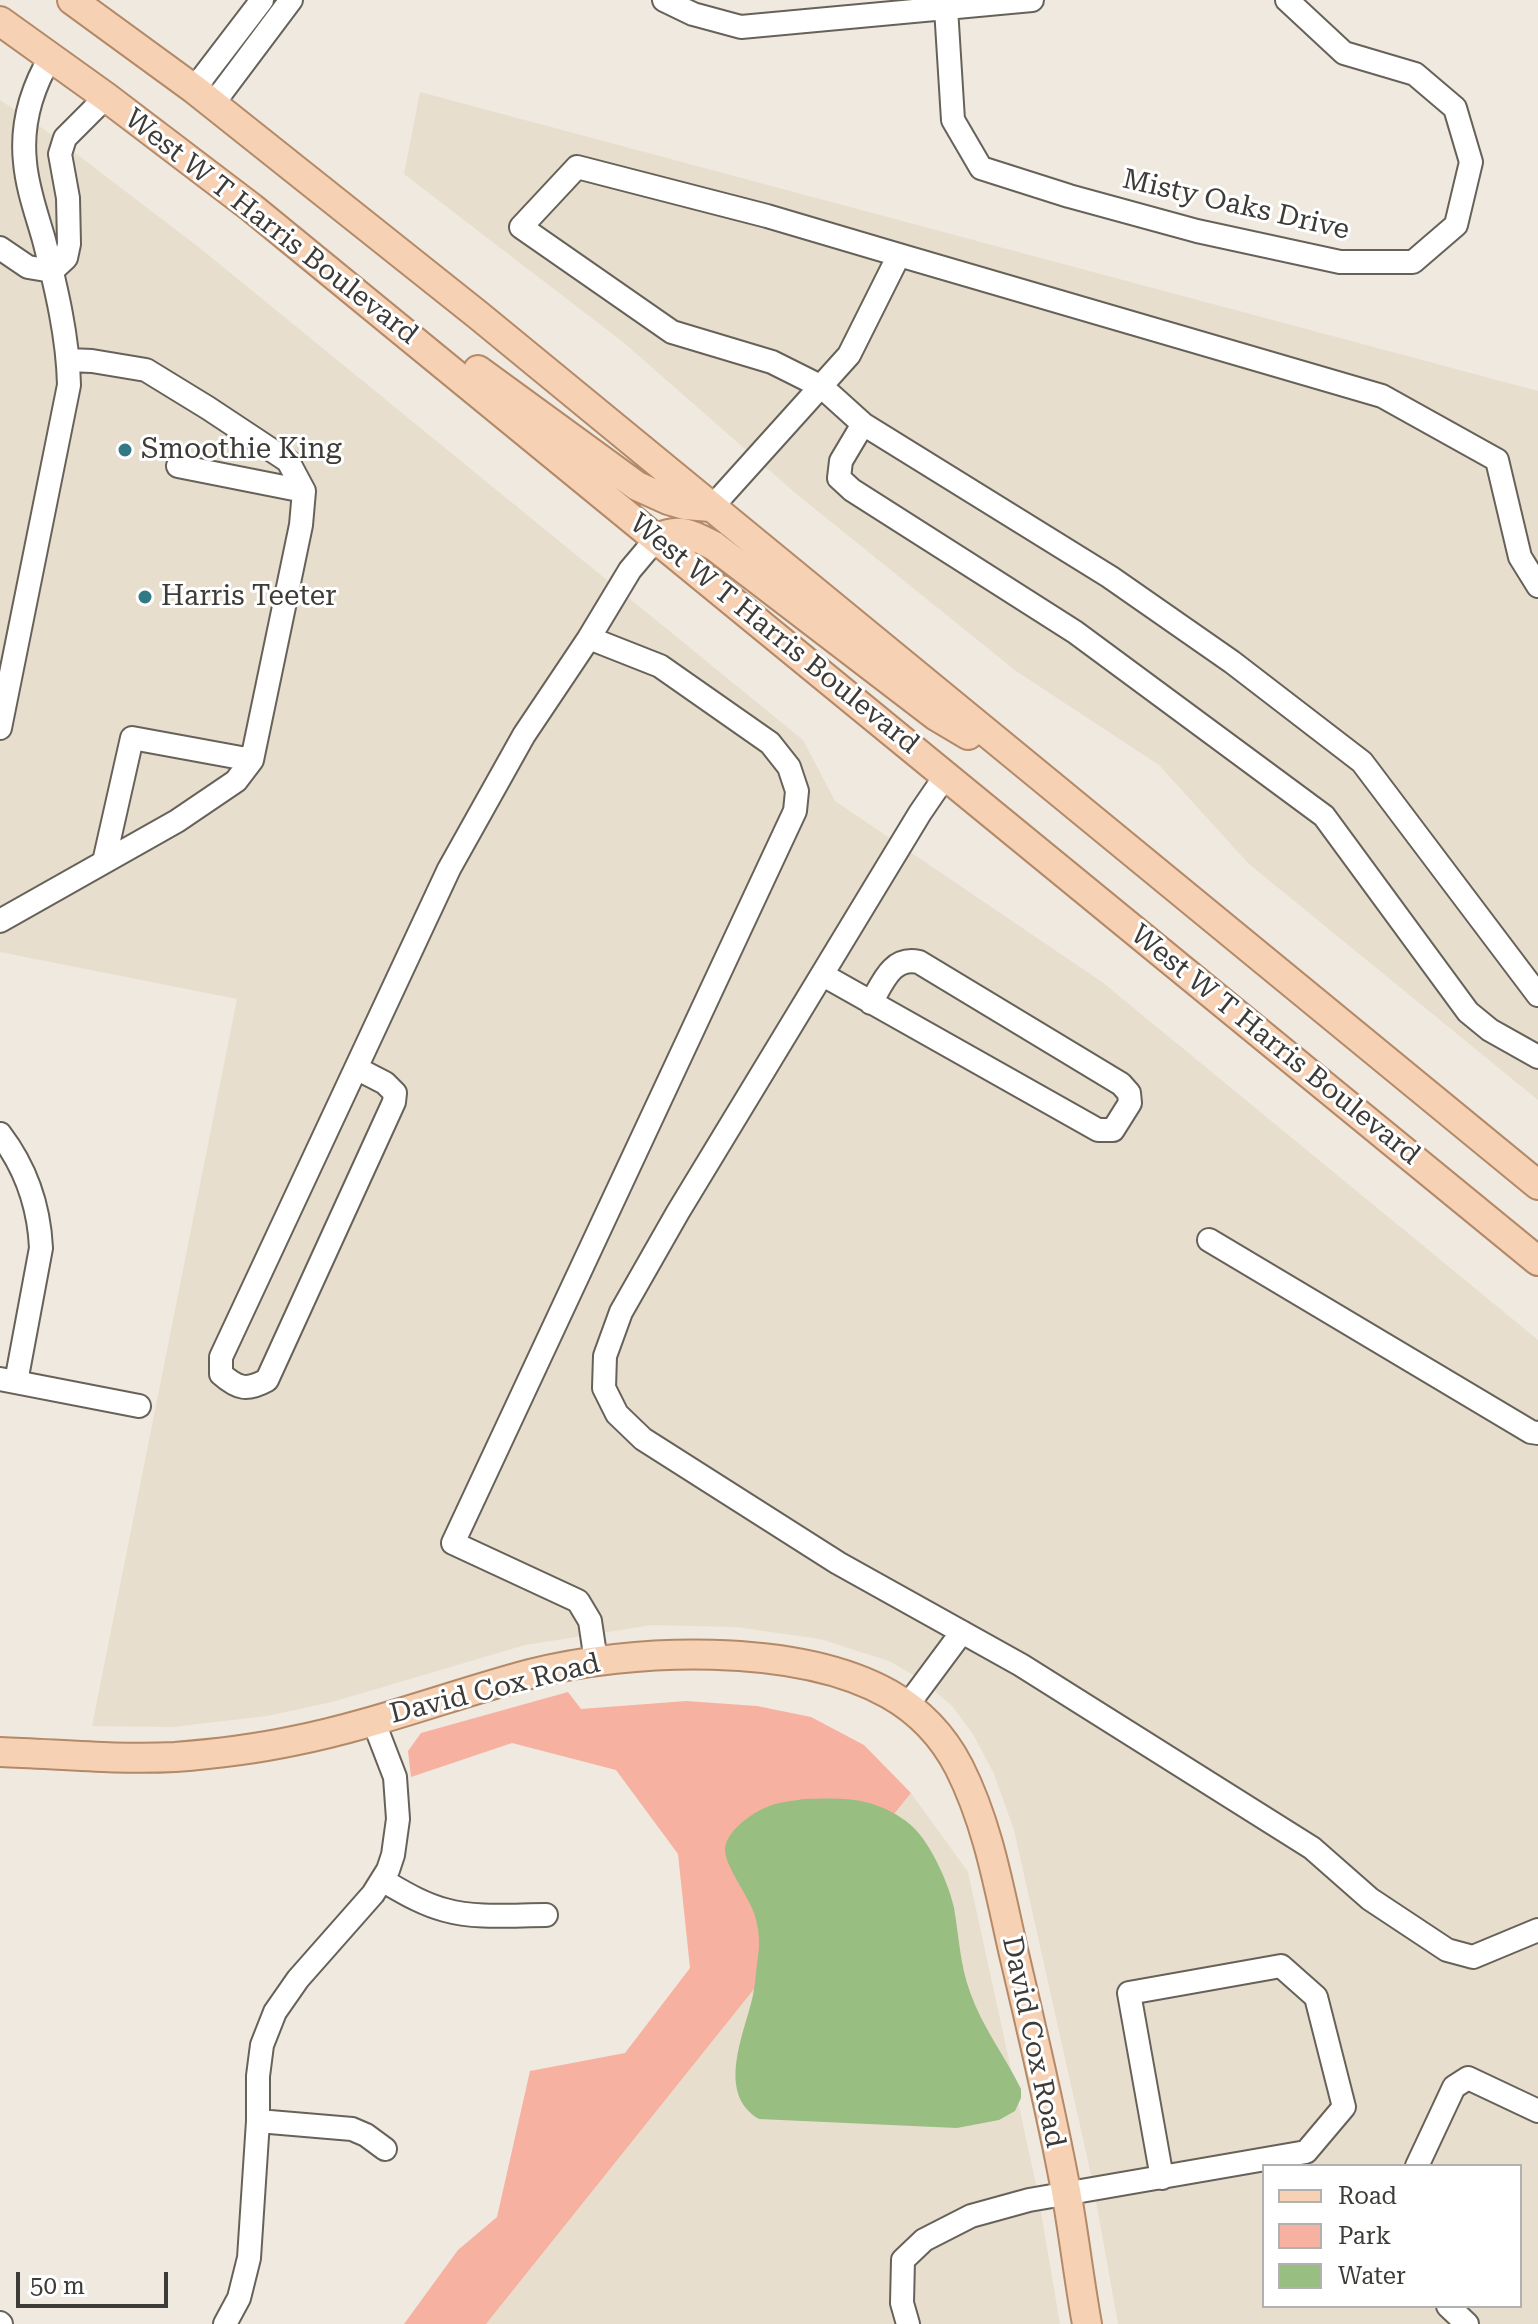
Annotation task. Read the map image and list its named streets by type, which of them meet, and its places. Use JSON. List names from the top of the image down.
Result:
{
  "streets": {
    "main road": ["West W T Harris Boulevard", "David Cox Road"],
    "street": ["Misty Oaks Drive"]
  },
  "places": ["Smoothie King", "Harris Teeter"],
  "legend": ["Road", "Park", "Water"],
  "scale_bar": "50 m"
}
